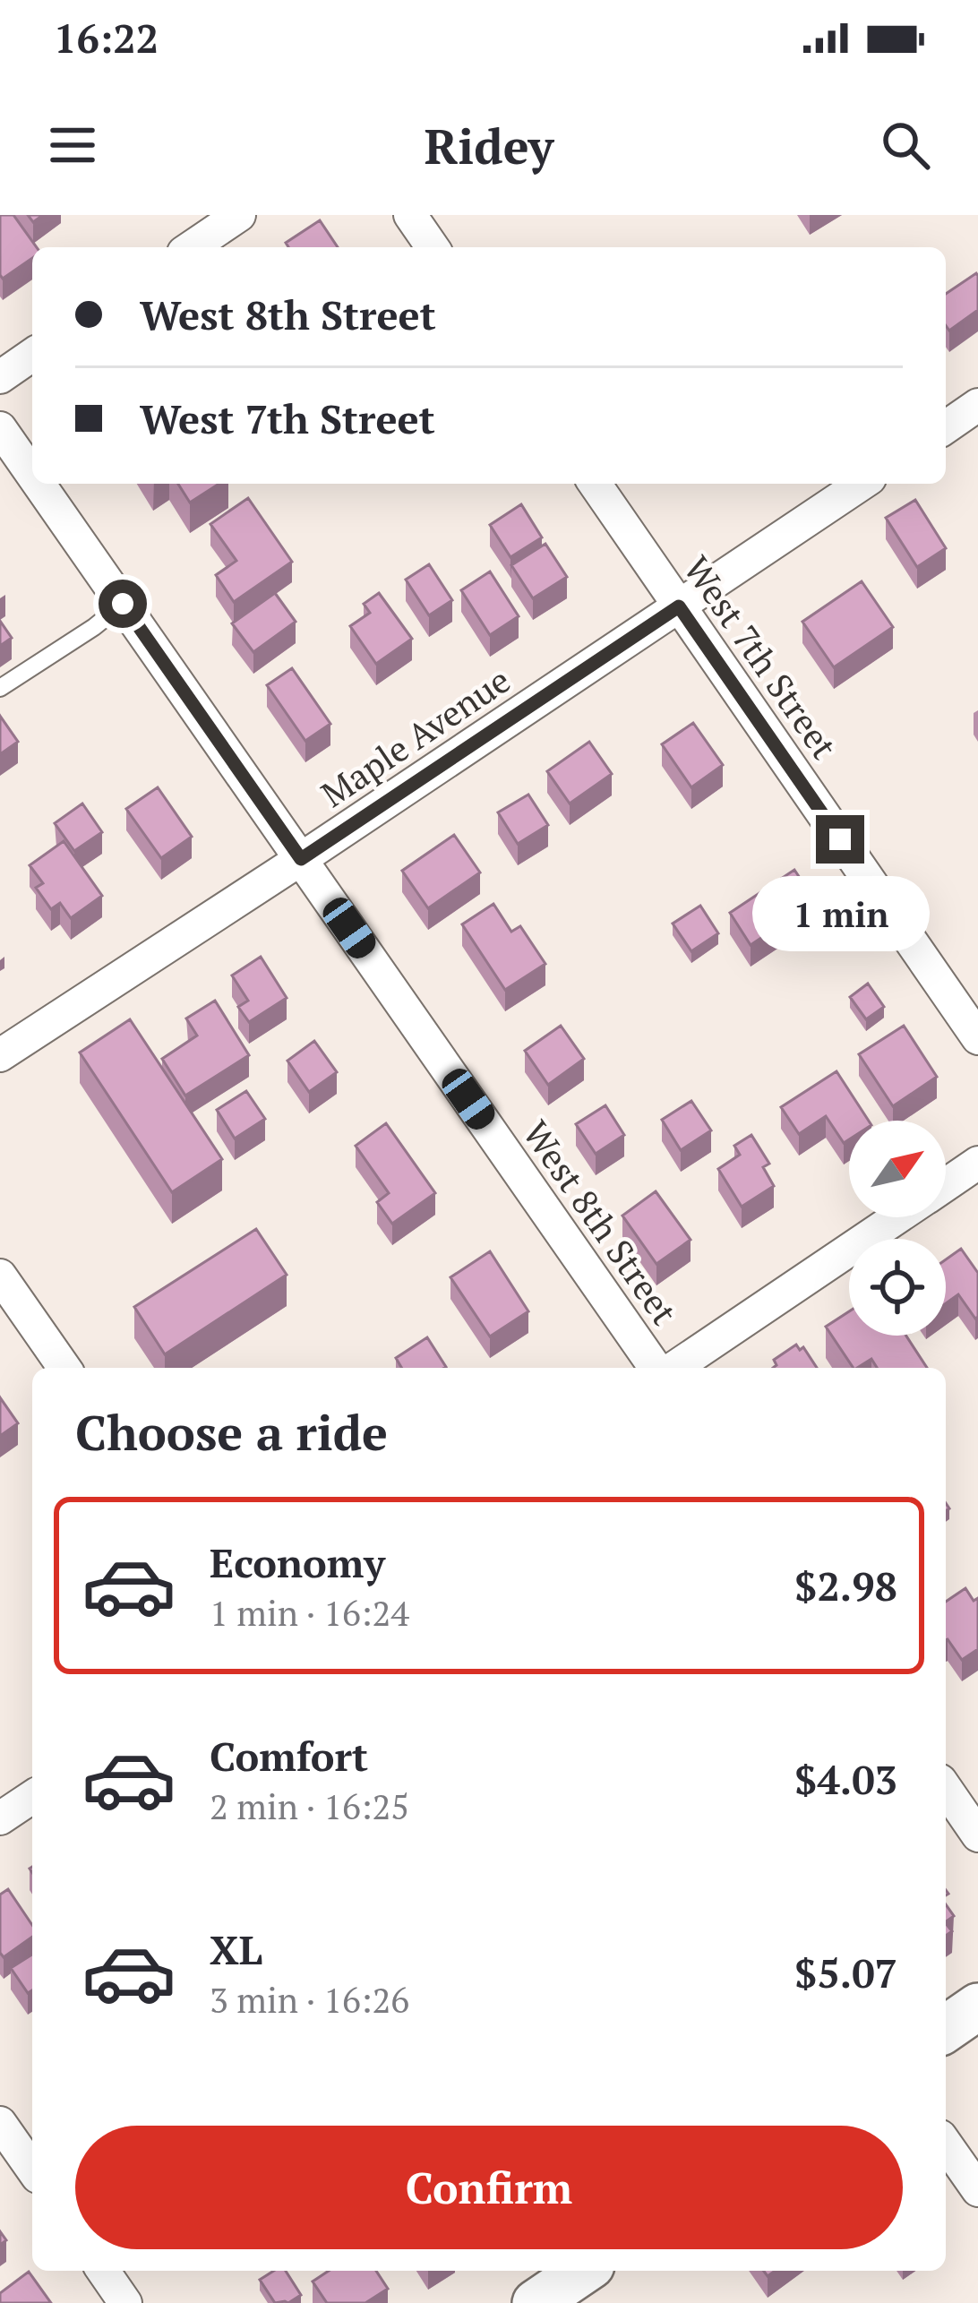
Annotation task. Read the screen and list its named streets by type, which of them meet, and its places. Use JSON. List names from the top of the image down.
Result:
{
  "streets": {
    "street": ["West 7th Street", "Maple Avenue", "West 8th Street"]
  },
  "crossings": [
    ["West 7th Street", "Maple Avenue"],
    ["Maple Avenue", "West 8th Street"]
  ],
  "north": "top right",
  "page": {
    "status": "16:22",
    "header": "Ridey",
    "banner": ["West 8th Street", "West 7th Street"],
    "bubble": "1 min",
    "heading": "Choose a ride",
    "list": [
      {
        "name": "Economy",
        "note": "1 min · 16:24",
        "value": "$2.98"
      },
      {
        "name": "Comfort",
        "note": "2 min · 16:25",
        "value": "$4.03"
      },
      {
        "name": "XL",
        "note": "3 min · 16:26",
        "value": "$5.07"
      }
    ],
    "buttons": "Confirm"
  }
}
